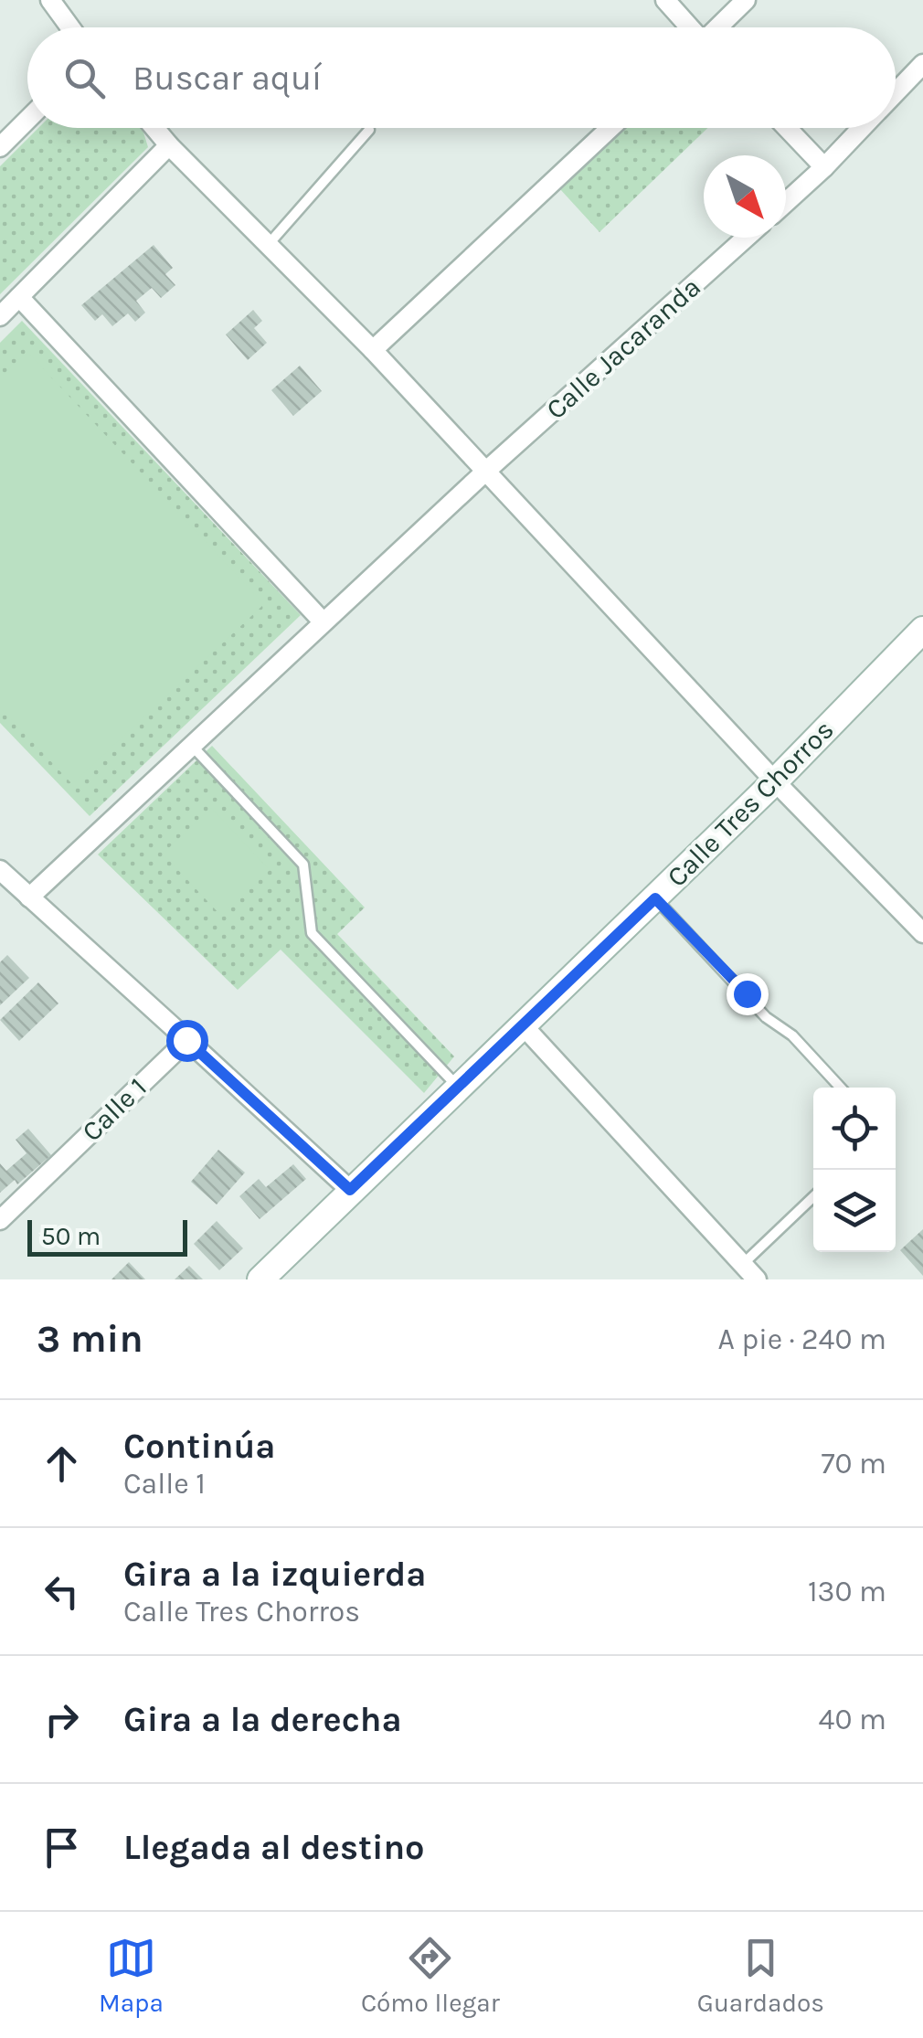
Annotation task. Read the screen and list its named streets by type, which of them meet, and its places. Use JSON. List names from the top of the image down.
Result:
{
  "streets": {
    "main road": ["Calle Tres Chorros"],
    "street": ["Calle Jacaranda", "Calle 1"]
  },
  "scale_bar": "50 m",
  "north": "bottom right",
  "page": {
    "search": "Buscar aquí",
    "scale": "50 m",
    "heading": ["3 min", "A pie · 240 m"],
    "list": [
      ["Continúa", "Calle 1", "70 m"],
      ["Gira a la izquierda", "Calle Tres Chorros", "130 m"],
      ["Gira a la derecha", "40 m"],
      "Llegada al destino"
    ],
    "nav": ["Mapa", "Cómo llegar", "Guardados"]
  }
}
